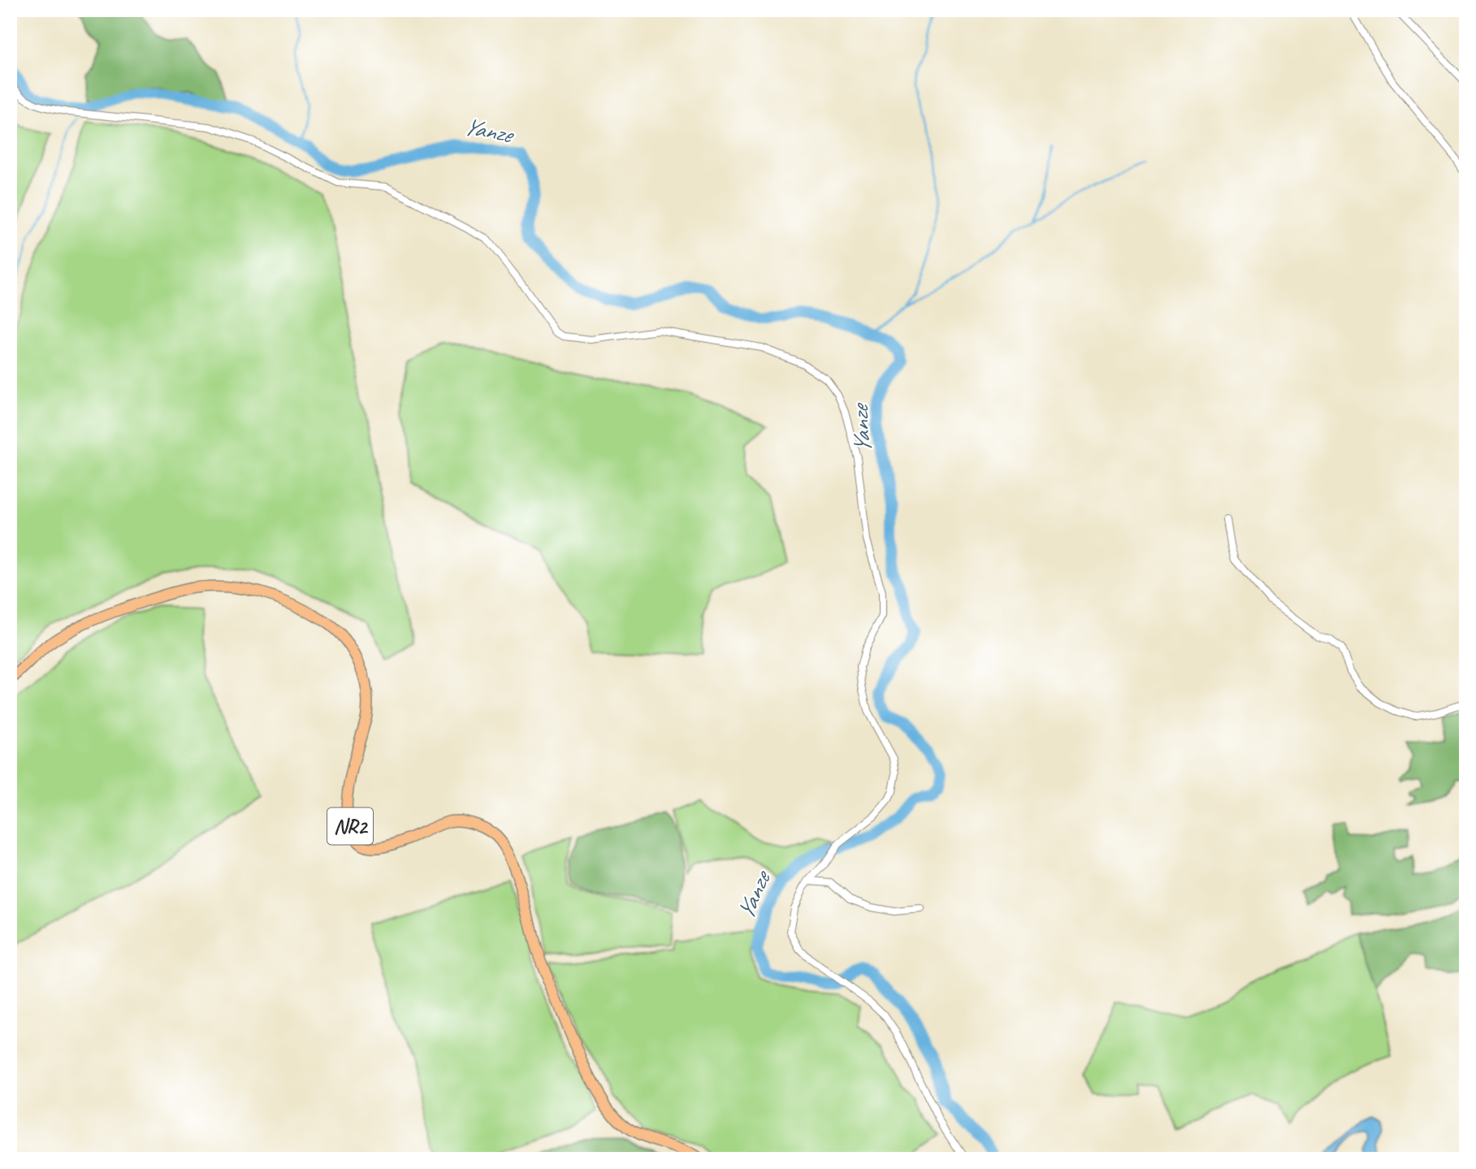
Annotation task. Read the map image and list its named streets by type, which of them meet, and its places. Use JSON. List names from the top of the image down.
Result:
{
  "streets": {
    "highway": ["NR2"]
  },
  "water": ["Yanze"]
}
